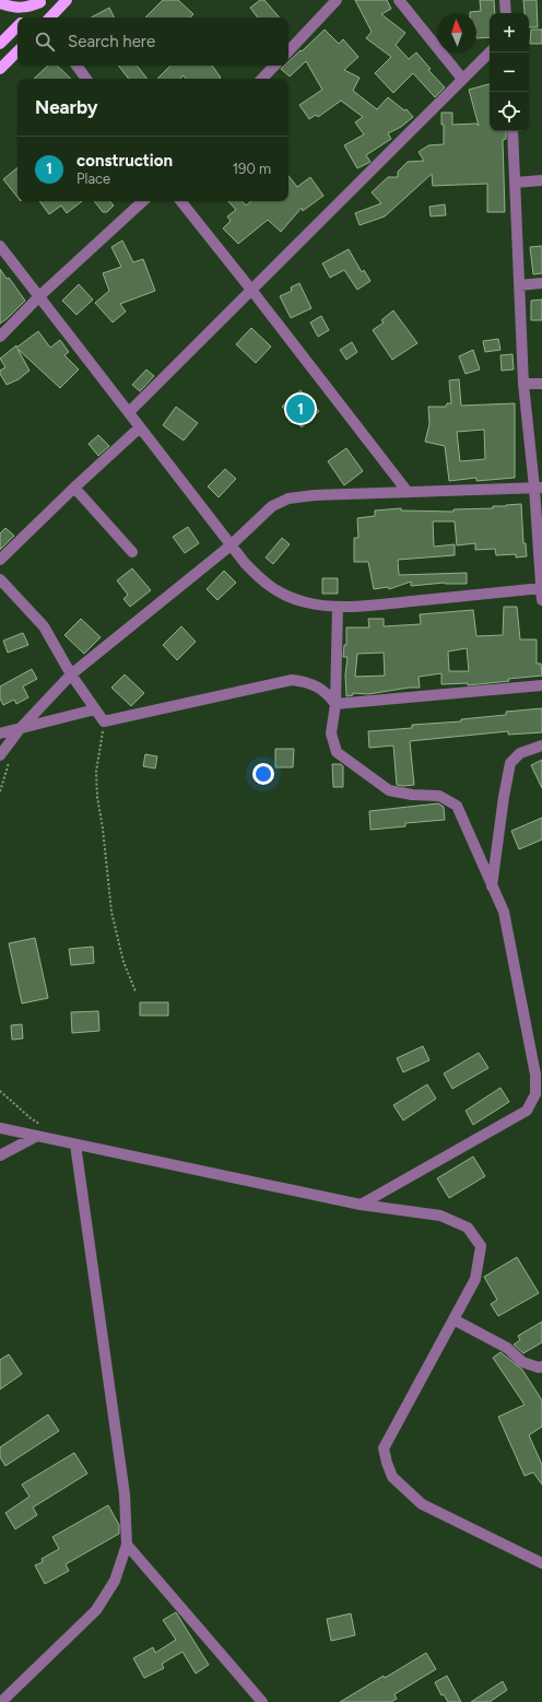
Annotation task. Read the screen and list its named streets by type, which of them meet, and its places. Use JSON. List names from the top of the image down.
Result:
{
  "north": "top",
  "page": {
    "map_buttons": ["+", "−"],
    "search": "Search here",
    "heading": "Nearby",
    "list": [
      {
        "mark": "1",
        "name": "construction",
        "note": "Place",
        "value": "190 m"
      }
    ],
    "pins": "1"
  }
}
